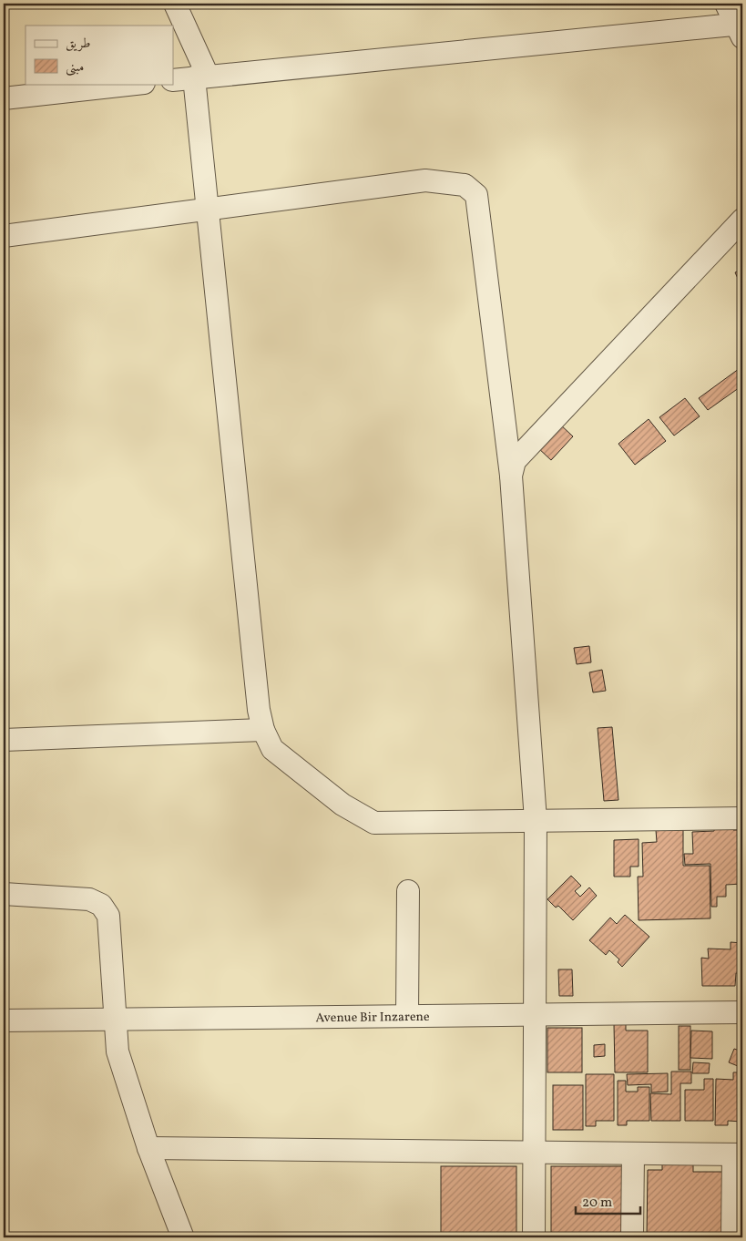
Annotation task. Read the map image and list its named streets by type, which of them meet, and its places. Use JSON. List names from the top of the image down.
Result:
{
  "streets": {
    "street": ["Avenue Bir Inzarene"]
  },
  "legend": ["طريق", "مبنى"],
  "scale_bar": "20 m"
}
